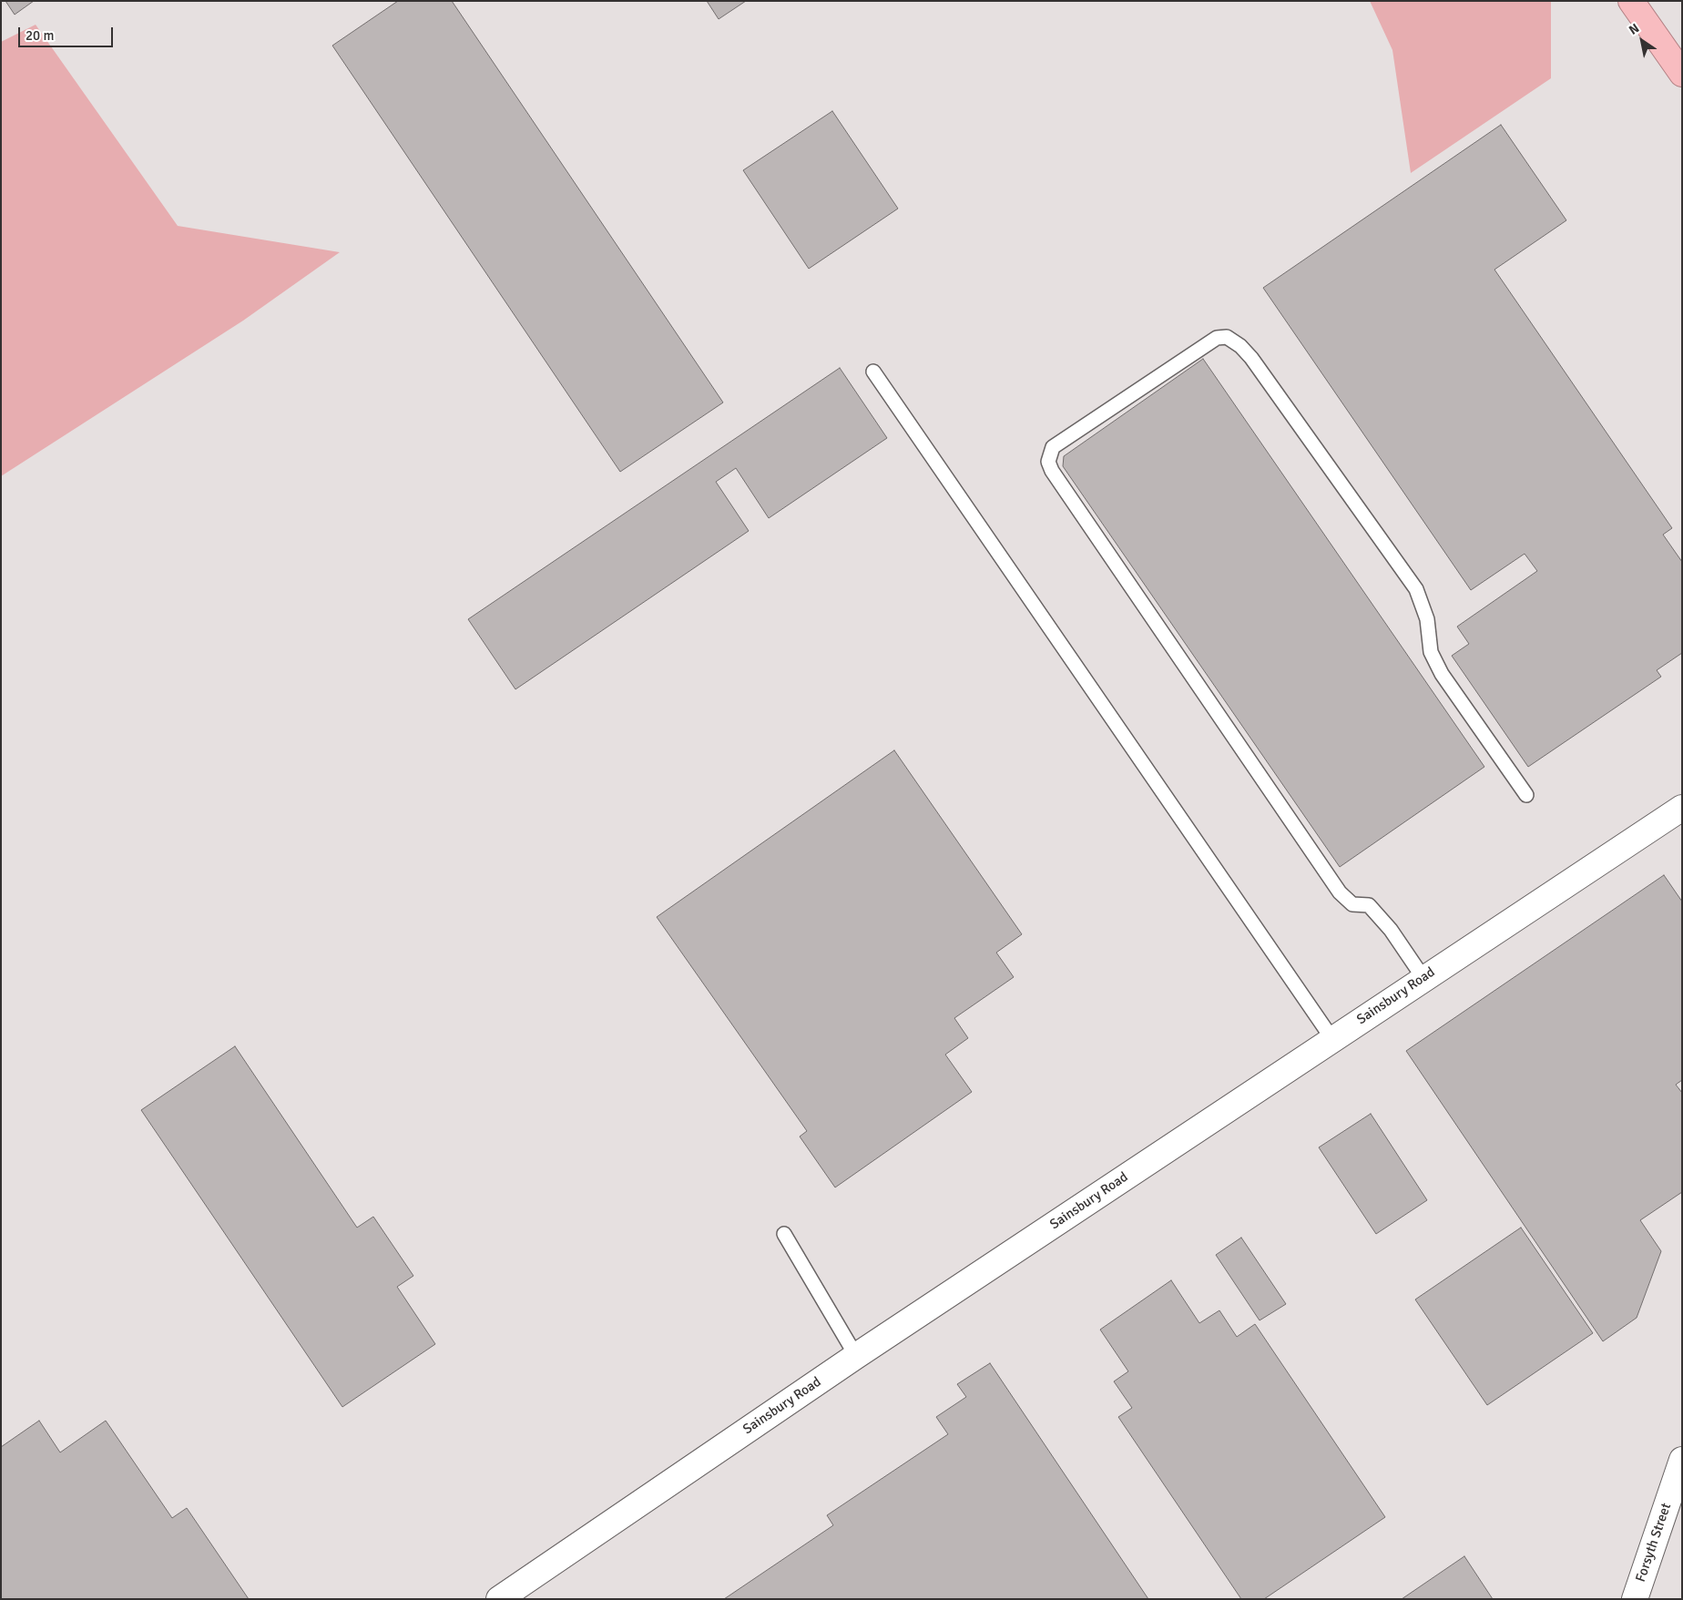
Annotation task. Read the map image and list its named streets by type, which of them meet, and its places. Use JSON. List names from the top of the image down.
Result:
{
  "streets": {
    "street": ["Sainsbury Road", "Forsyth Street"]
  },
  "scale_bar": "20 m",
  "north": "top left"
}
